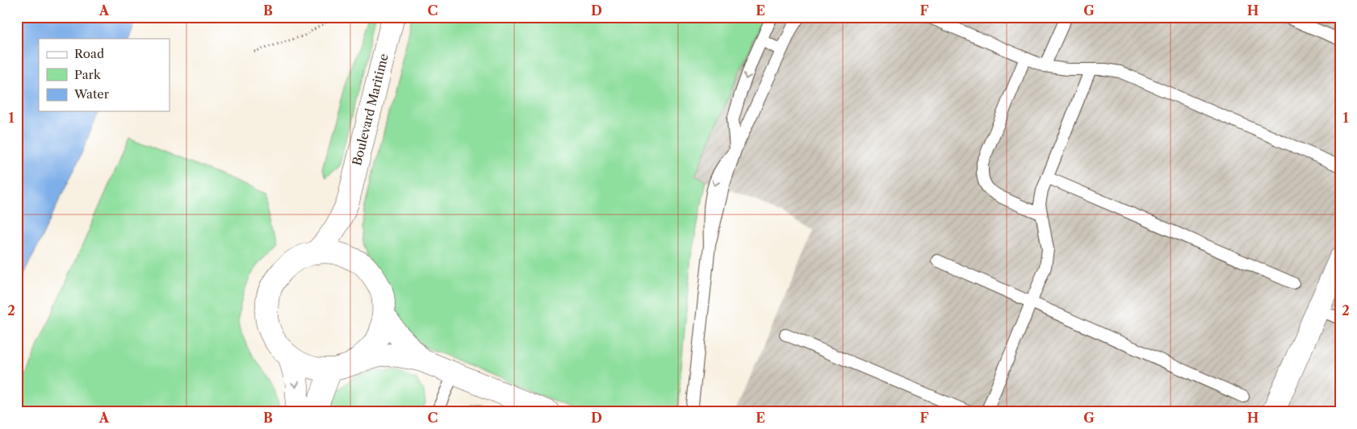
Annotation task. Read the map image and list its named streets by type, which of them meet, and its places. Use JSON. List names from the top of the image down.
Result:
{
  "streets": {
    "street": ["Boulevard Maritime"]
  },
  "legend": ["Road", "Park", "Water"],
  "grid": {
    "columns": [
      "A",
      "B",
      "C",
      "D",
      "E",
      "F",
      "G",
      "H"
    ],
    "rows": ["1", "2"]
  }
}
